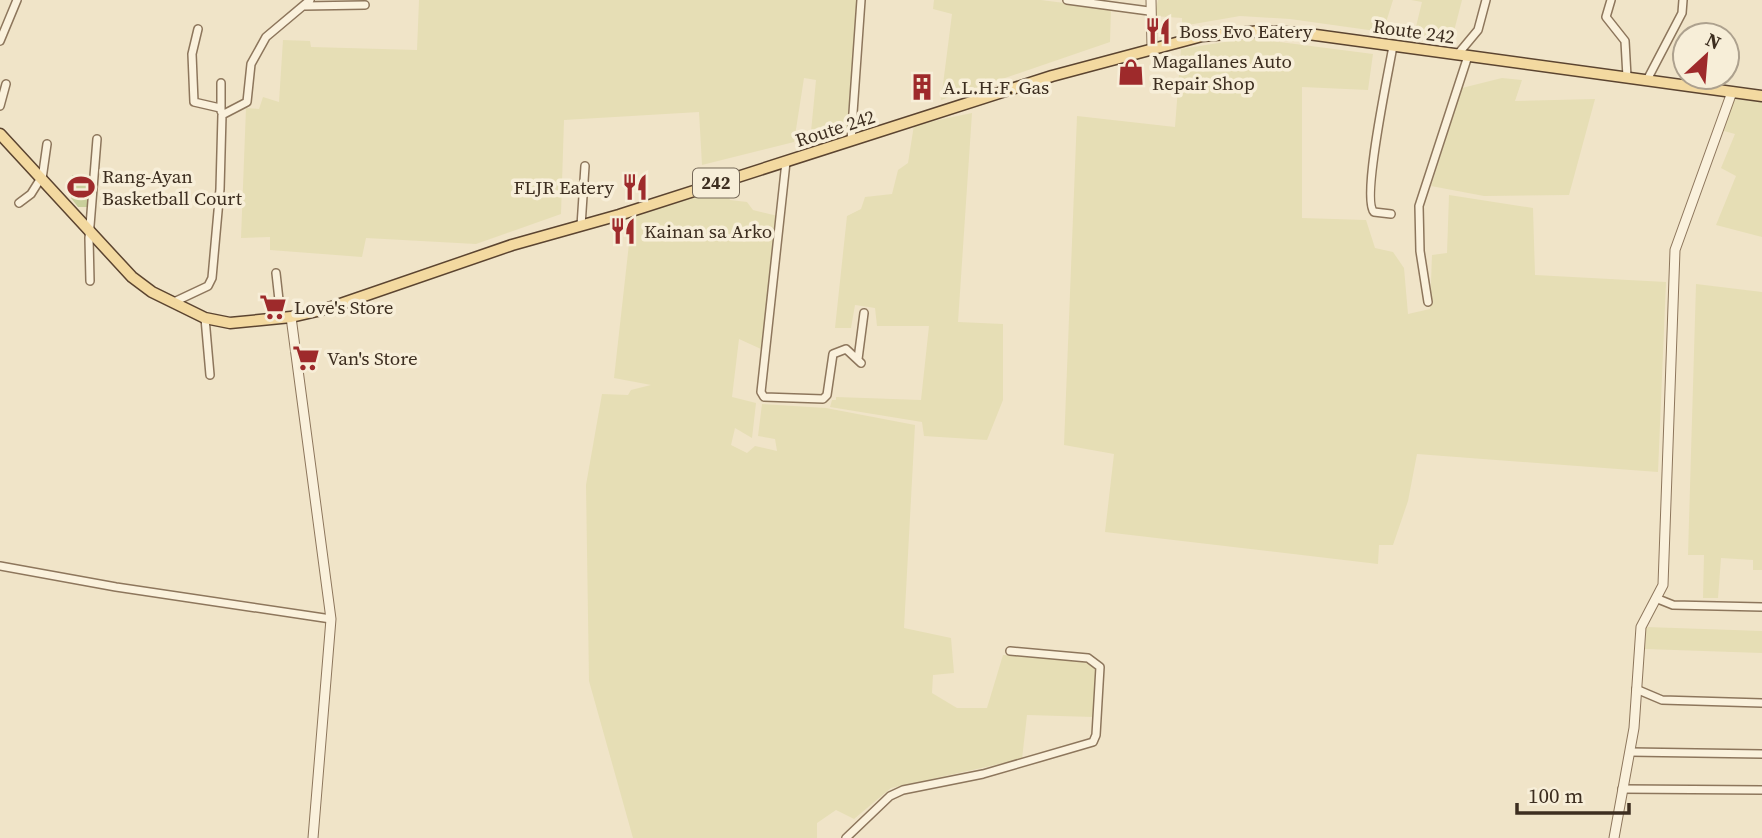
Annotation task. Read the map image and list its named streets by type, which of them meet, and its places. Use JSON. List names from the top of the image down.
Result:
{
  "streets": {
    "main road": ["Route 242", "242"]
  },
  "places": {
    "restaurant": ["Boss Evo Eatery", "FLJR Eatery", "Kainan sa Arko"],
    "shop": ["Magallanes Auto Repair Shop"],
    "building": ["A.L.H.F. Gas"],
    "sports": ["Rang-Ayan Basketball Court"],
    "supermarket": ["Love's Store", "Van's Store"]
  },
  "scale_bar": "100 m",
  "north": "top right"
}
